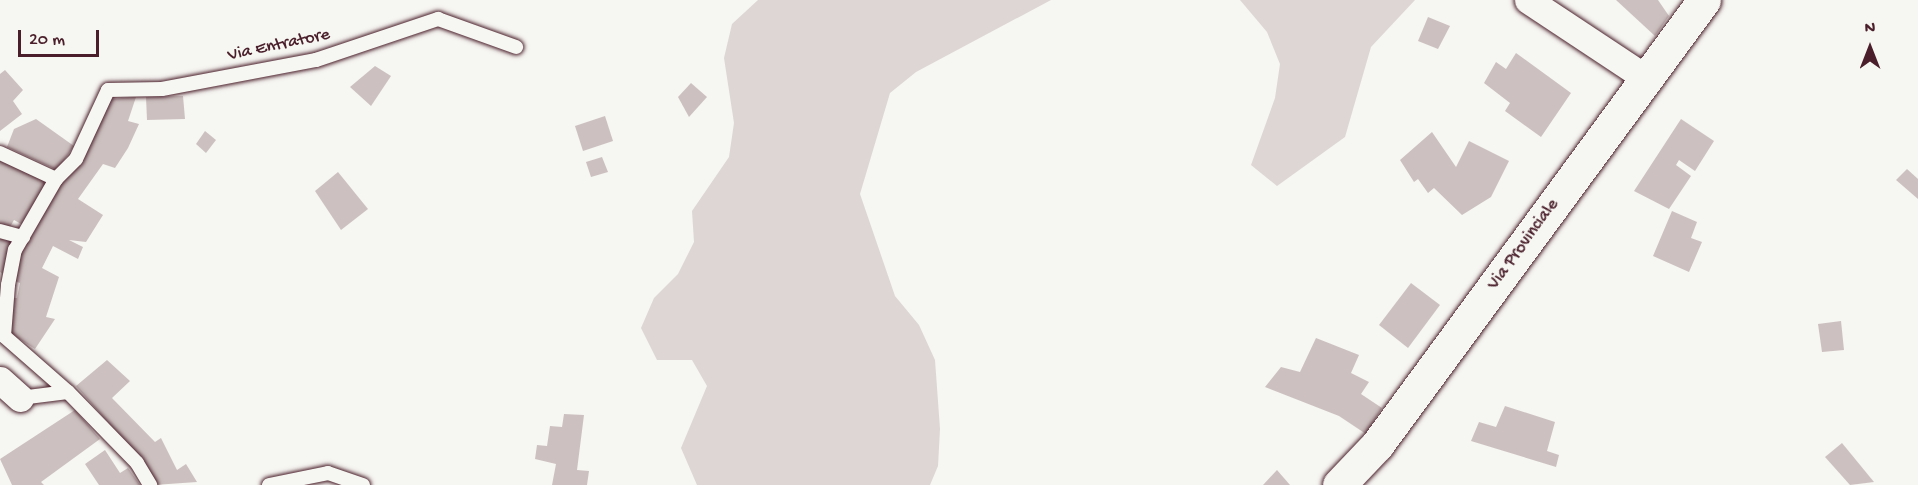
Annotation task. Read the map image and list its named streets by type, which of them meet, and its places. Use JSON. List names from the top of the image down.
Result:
{
  "streets": {
    "main road": ["Via Provinciale"],
    "lane": ["Via Entratore"]
  },
  "scale_bar": "20 m",
  "north": "top"
}
